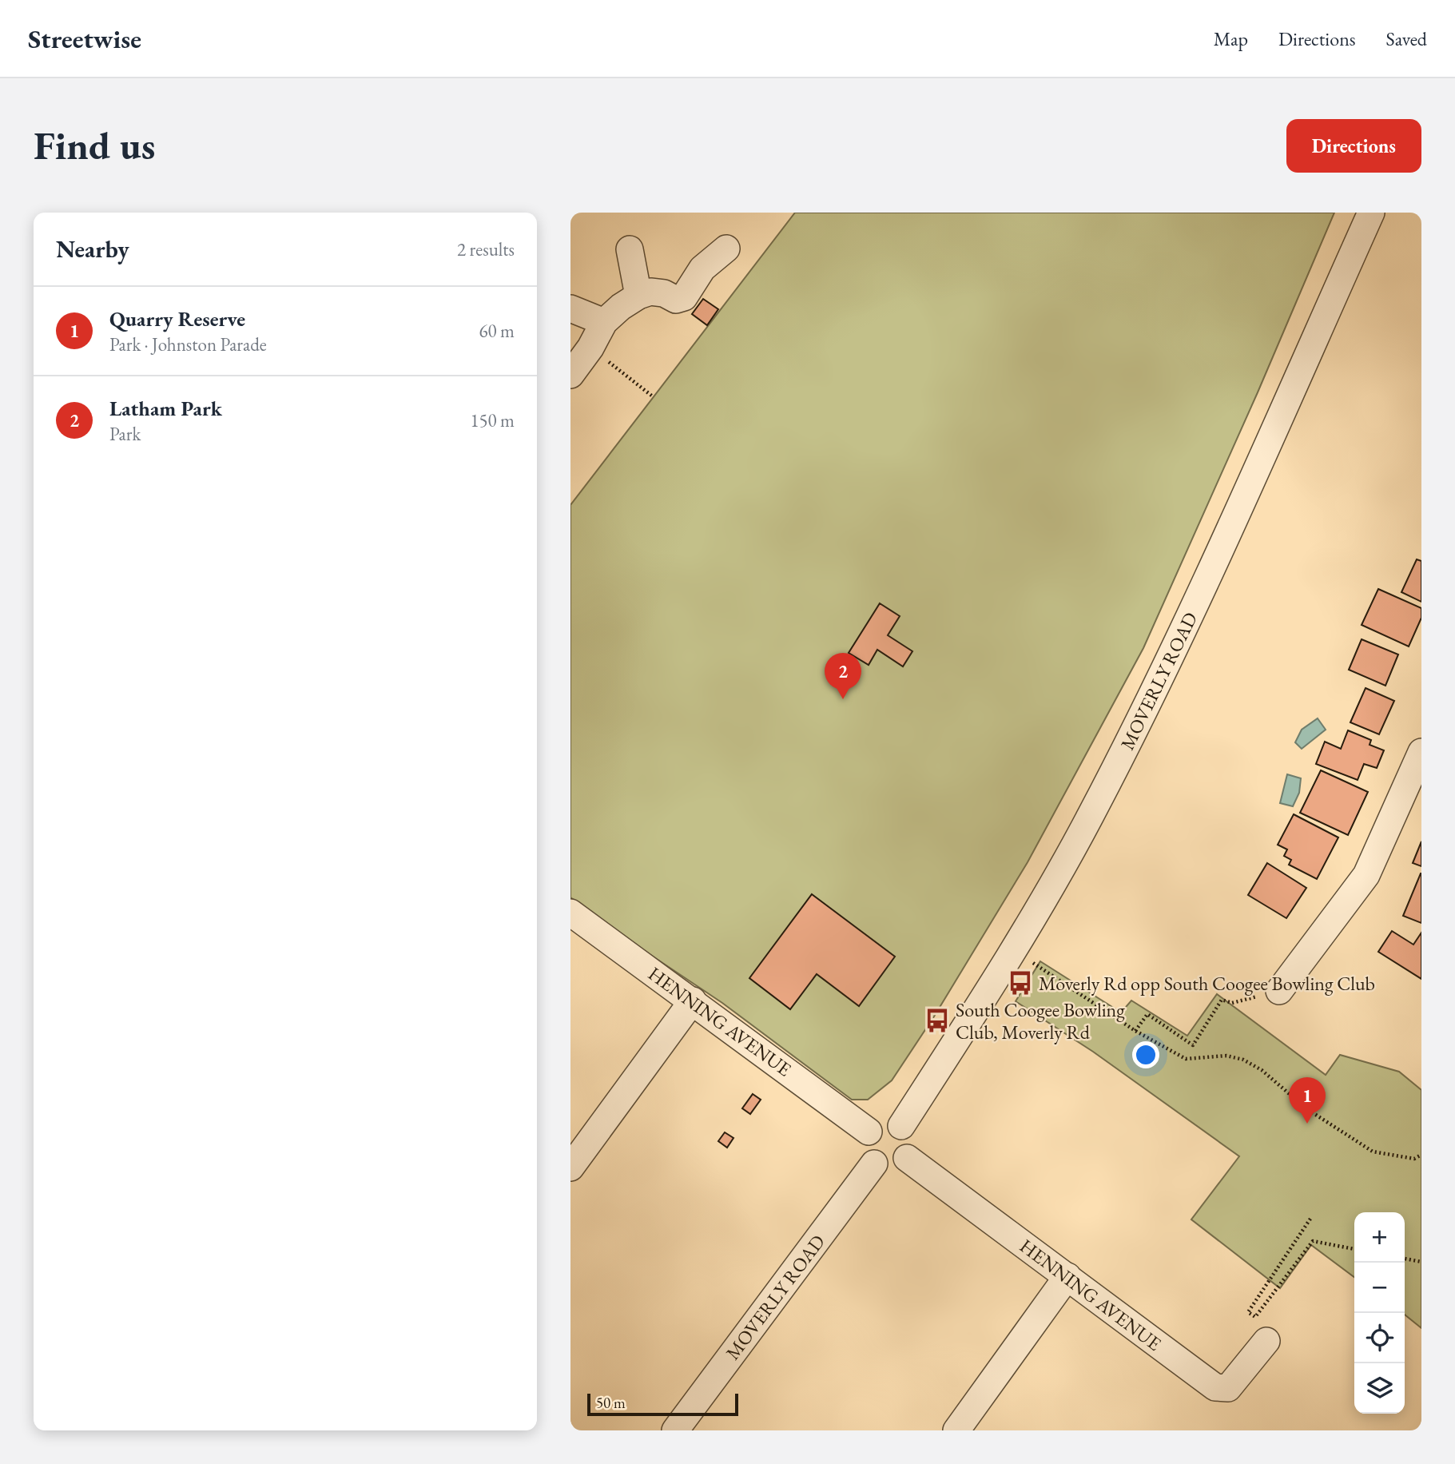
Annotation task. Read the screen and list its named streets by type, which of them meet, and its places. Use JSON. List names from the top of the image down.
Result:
{
  "streets": {
    "street": ["MOVERLY ROAD", "HENNING AVENUE"]
  },
  "crossings": [
    ["MOVERLY ROAD", "HENNING AVENUE"]
  ],
  "places": {
    "bus stop": ["Moverly Rd opp South Coogee Bowling Club", "South Coogee Bowling Club, Moverly Rd"]
  },
  "scale_bar": "50 m",
  "page": {
    "header": "Streetwise",
    "nav": ["Map", "Directions", "Saved"],
    "buttons": "Directions",
    "title": "Find us",
    "heading": ["Nearby", "2 results"],
    "list": [
      {
        "mark": "1",
        "name": "Quarry Reserve",
        "note": "Park · Johnston Parade",
        "value": "60 m"
      },
      {
        "mark": "2",
        "name": "Latham Park",
        "note": "Park",
        "value": "150 m"
      }
    ],
    "pins": ["2", "1"],
    "map_buttons": ["+", "−"],
    "scale": "50 m"
  }
}
